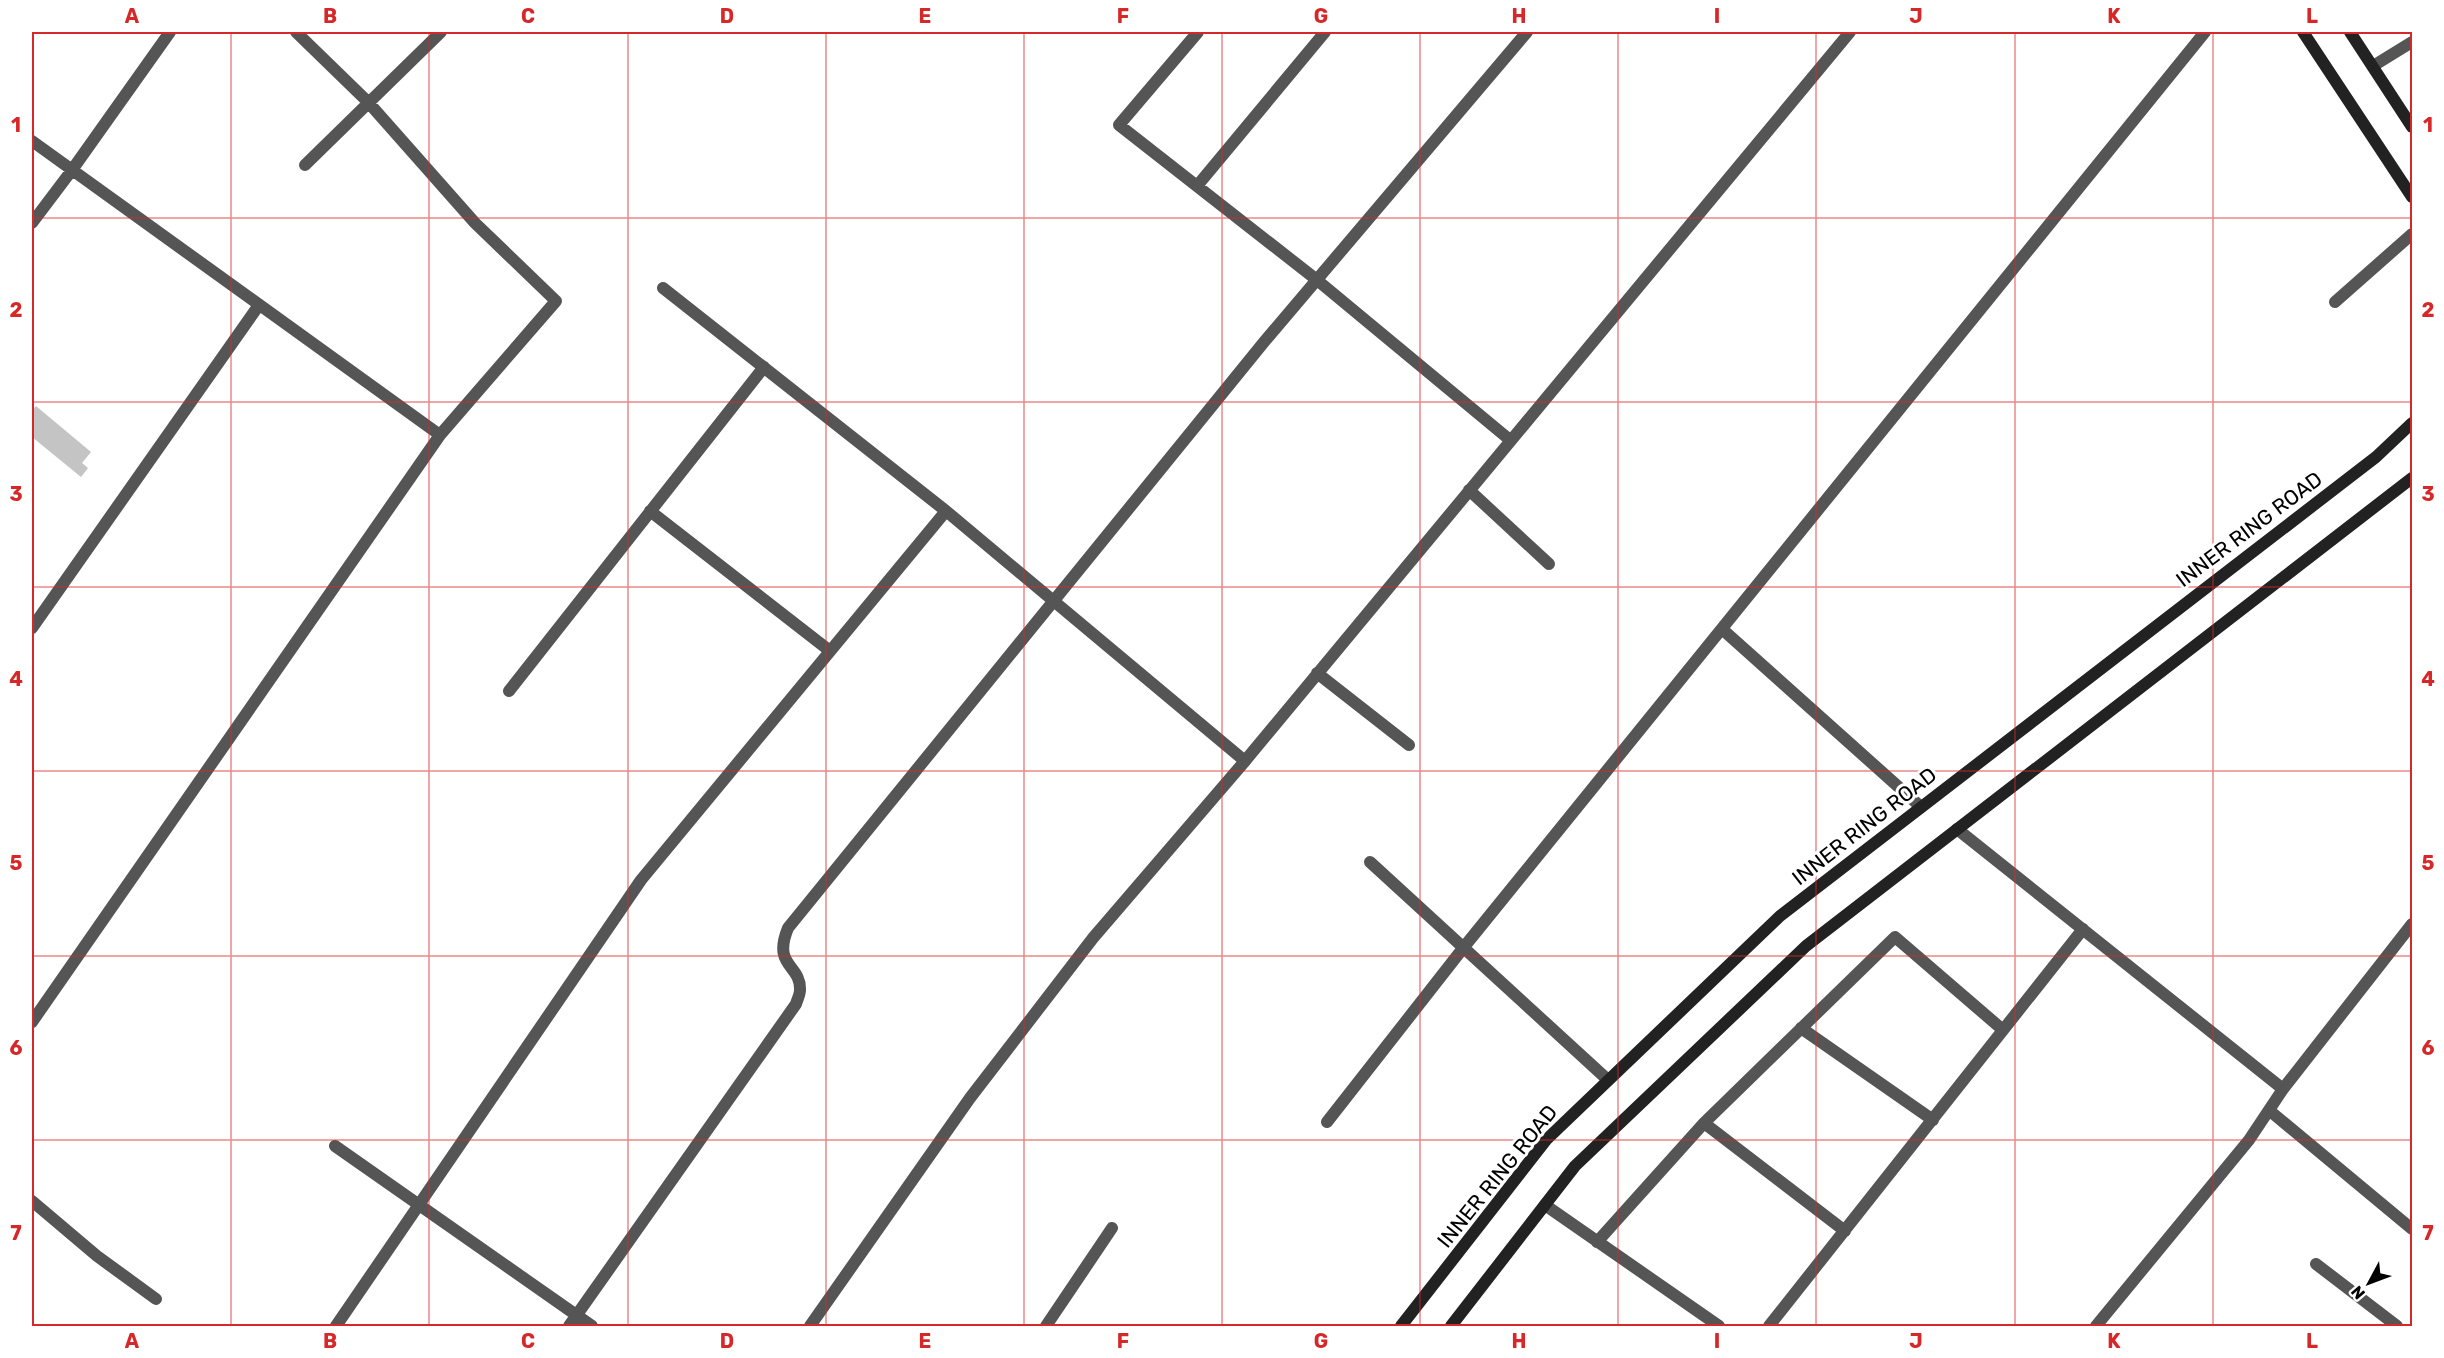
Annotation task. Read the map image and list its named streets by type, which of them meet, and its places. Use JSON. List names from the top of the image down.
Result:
{
  "streets": {
    "main road": ["INNER RING ROAD"]
  },
  "north": "bottom left",
  "grid": {
    "columns": [
      "A",
      "B",
      "C",
      "D",
      "E",
      "F",
      "G",
      "H",
      "I",
      "J",
      "K",
      "L"
    ],
    "rows": [
      "1",
      "2",
      "3",
      "4",
      "5",
      "6",
      "7"
    ]
  }
}
